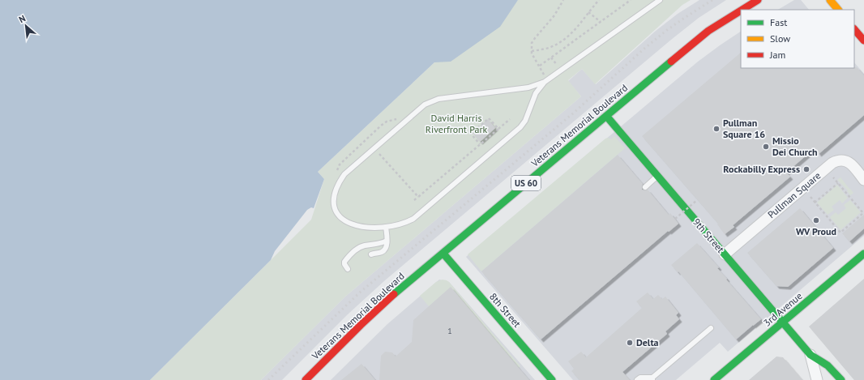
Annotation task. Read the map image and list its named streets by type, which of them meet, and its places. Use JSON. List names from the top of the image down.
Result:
{
  "streets": {
    "main road": [
      "Veterans Memorial Boulevard",
      "US 60",
      "9th Street",
      "3rd Avenue",
      "8th Street"
    ],
    "street": ["Pullman Square"]
  },
  "crossings": [
    ["Veterans Memorial Boulevard", "9th Street"],
    ["Veterans Memorial Boulevard", "8th Street"],
    ["Pullman Square", "9th Street"],
    ["9th Street", "3rd Avenue"]
  ],
  "parks": ["David Harris Riverfront Park"],
  "places": [
    "Pullman Square 16",
    "Missio Dei Church",
    "Rockabilly Express",
    "WV Proud",
    "Delta"
  ],
  "house_numbers": ["1"],
  "legend": ["Fast", "Slow", "Jam"],
  "north": "top left"
}
